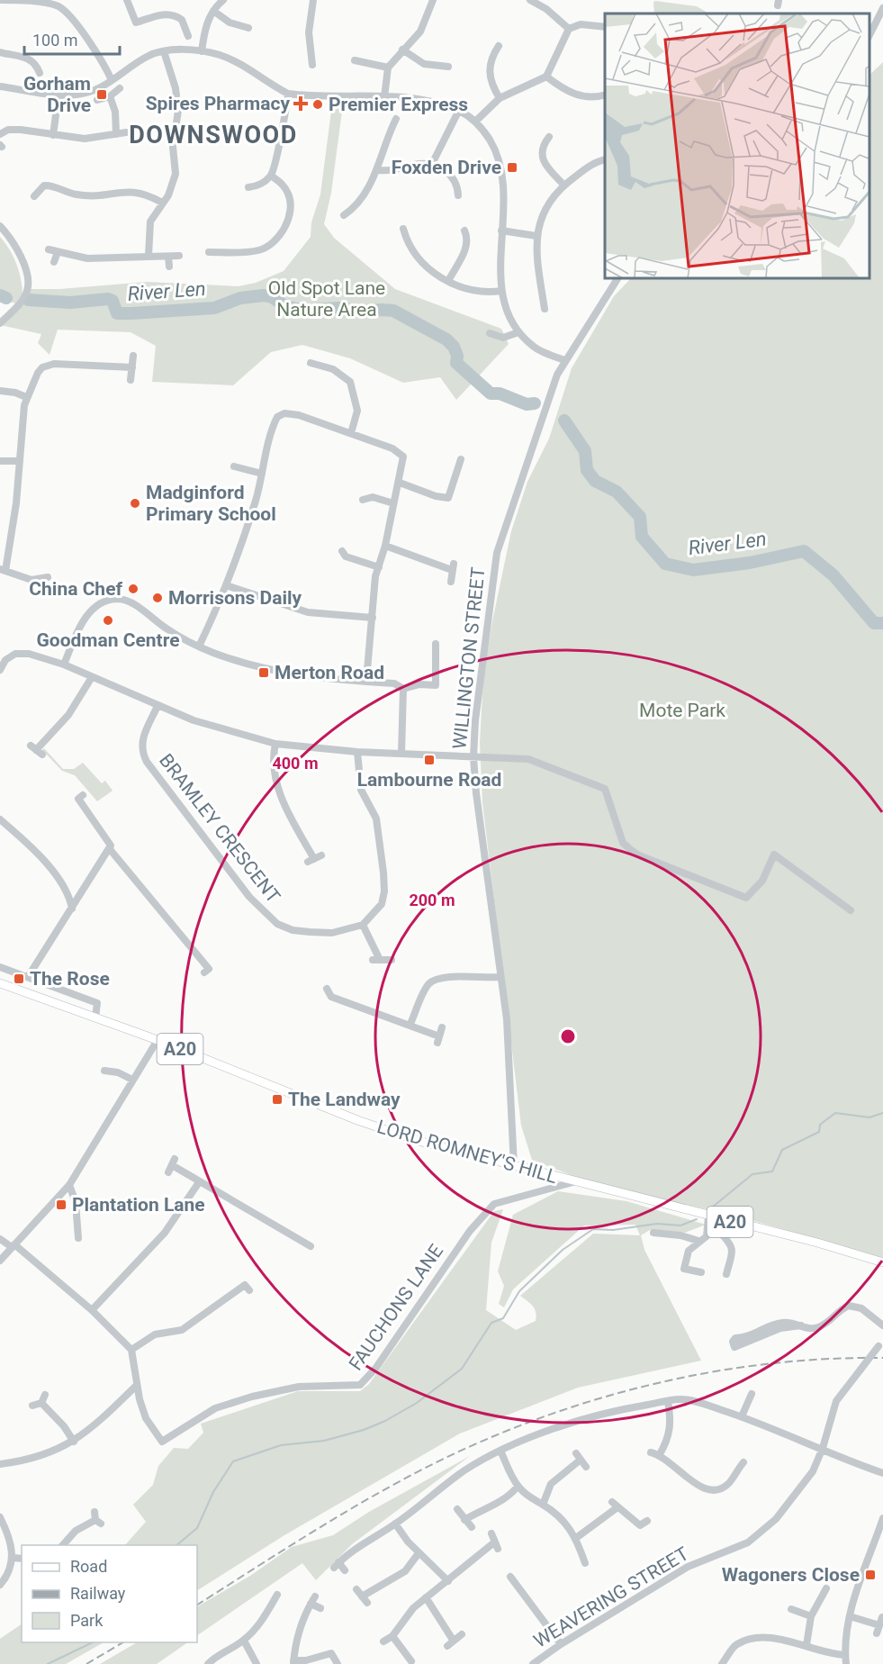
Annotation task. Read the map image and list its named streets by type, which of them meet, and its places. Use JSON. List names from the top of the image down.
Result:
{
  "streets": {
    "main road": ["A20", "LORD ROMNEY'S HILL"],
    "street": [
      "WILLINGTON STREET",
      "BRAMLEY CRESCENT",
      "FAUCHONS LANE",
      "WEAVERING STREET"
    ]
  },
  "crossings": [
    ["WILLINGTON STREET", "LORD ROMNEY'S HILL"],
    ["A20", "LORD ROMNEY'S HILL"],
    ["A20", "FAUCHONS LANE"],
    ["LORD ROMNEY'S HILL", "FAUCHONS LANE"]
  ],
  "districts": ["DOWNSWOOD"],
  "water": ["River Len"],
  "parks": ["Old Spot Lane Nature Area", "Mote Park"],
  "places": {
    "transit": [
      "Gorham Drive",
      "Foxden Drive",
      "Merton Road",
      "Lambourne Road",
      "The Rose",
      "The Landway",
      "Plantation Lane",
      "Wagoners Close"
    ],
    "health": ["Spires Pharmacy"],
    "other": [
      "Premier Express",
      "Madginford Primary School",
      "China Chef",
      "Morrisons Daily",
      "Goodman Centre"
    ]
  },
  "legend": ["Road", "Railway", "Park"],
  "scale_bar": "100 m",
  "rings": ["400 m", "200 m"]
}
